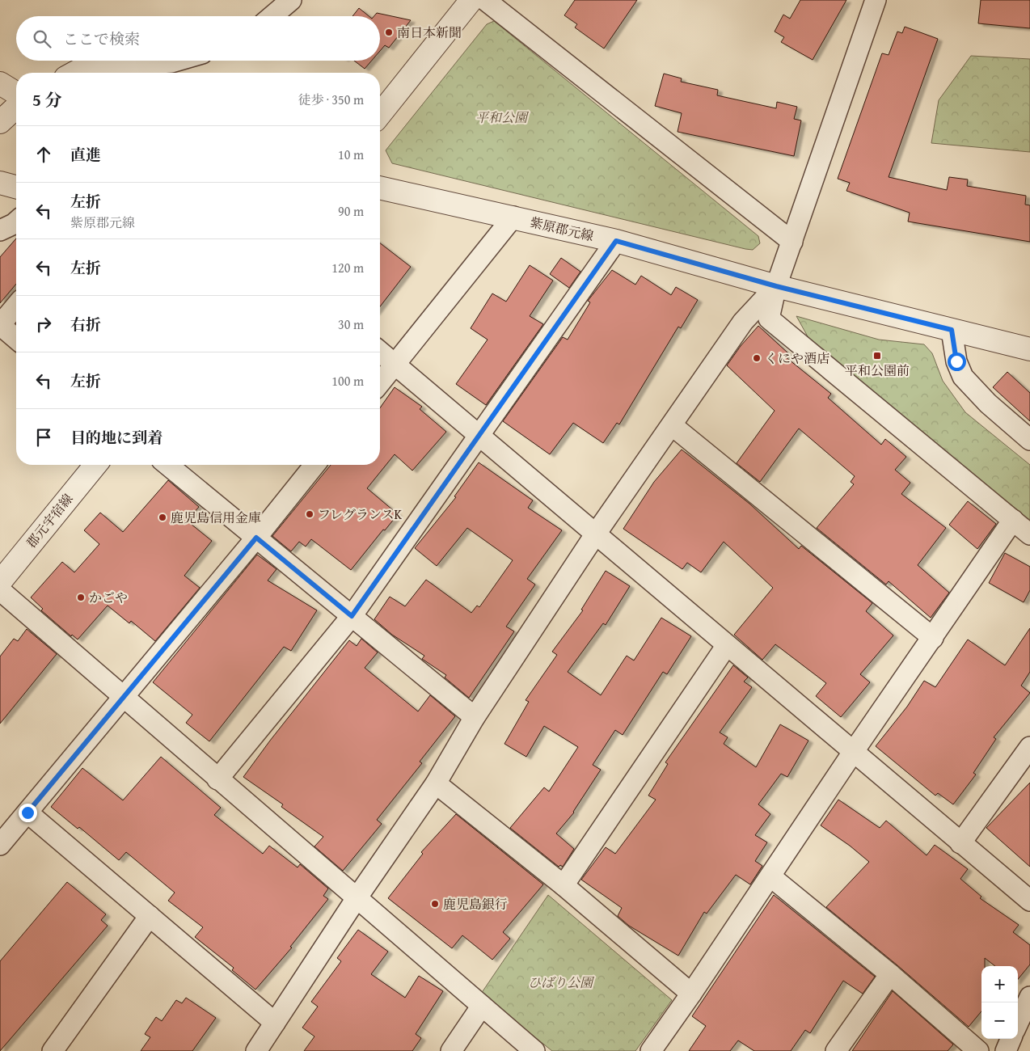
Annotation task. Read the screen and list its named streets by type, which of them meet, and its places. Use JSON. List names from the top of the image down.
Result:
{
  "streets": {
    "street": ["紫原郡元線", "郡元宇宿線"]
  },
  "parks": ["平和公園", "ひばり公園"],
  "places": {
    "other": [
      "南日本新聞",
      "くにや酒店",
      "フレグランスK",
      "鹿児島信用金庫",
      "かごや",
      "鹿児島銀行"
    ],
    "transit": ["平和公園前"]
  },
  "page": {
    "search": "ここで検索",
    "heading": ["5 分", "徒歩 · 350 m"],
    "list": [
      ["直進", "10 m"],
      ["左折", "紫原郡元線", "90 m"],
      ["左折", "120 m"],
      ["右折", "30 m"],
      ["左折", "100 m"],
      "目的地に到着"
    ],
    "map_buttons": ["+", "−"]
  }
}
